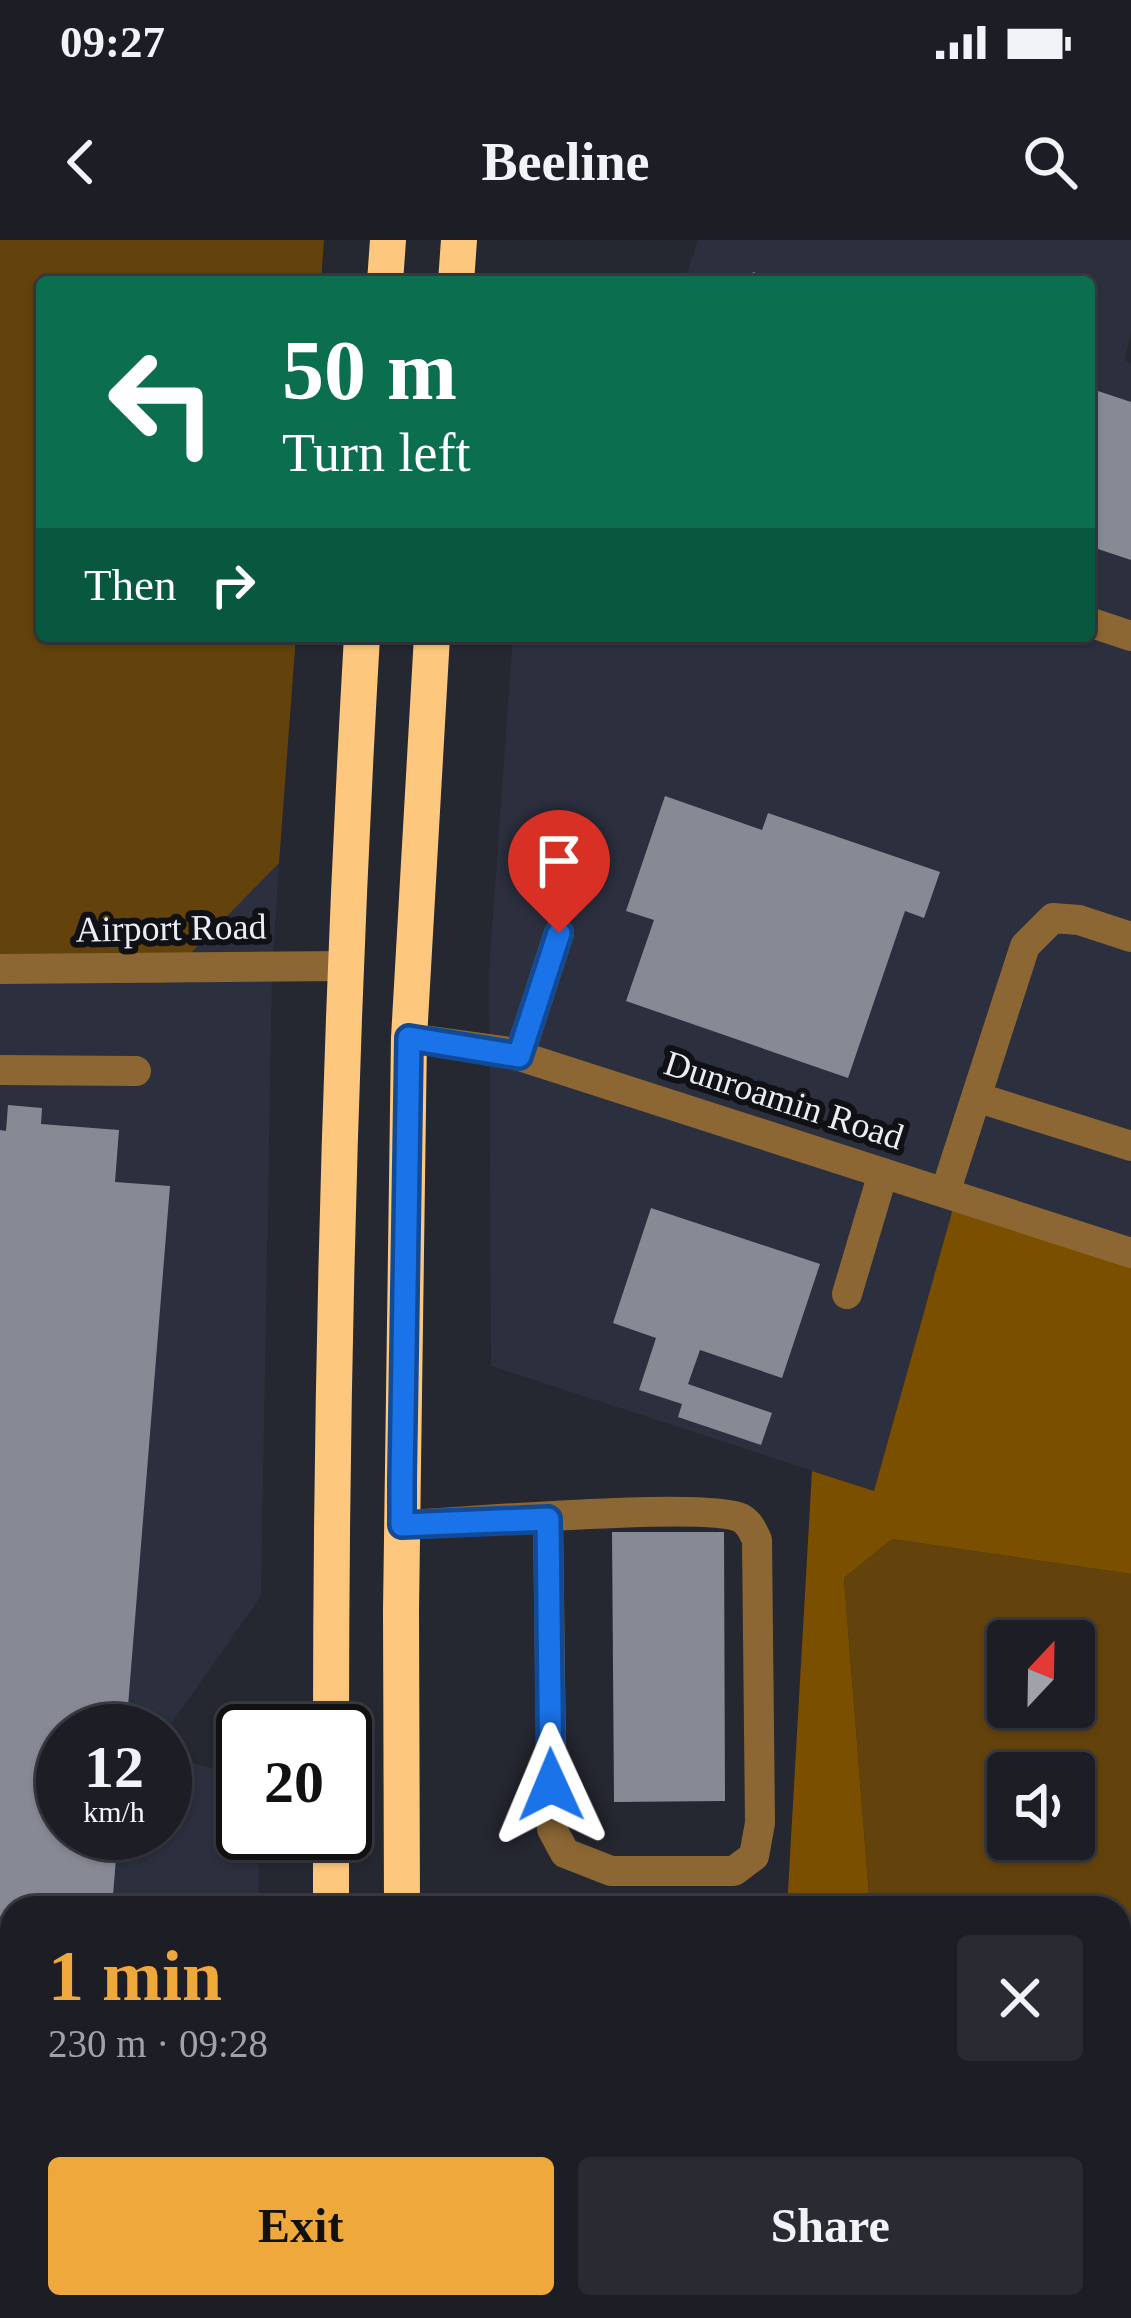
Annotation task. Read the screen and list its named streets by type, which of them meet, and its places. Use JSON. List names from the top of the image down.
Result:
{
  "streets": {
    "street": ["Airport Road", "Dunroamin Road"]
  },
  "north": "top",
  "page": {
    "status": "09:27",
    "header": "Beeline",
    "turn": ["50 m", "Turn left"],
    "then": "Then",
    "speed": "12 km/h",
    "limit": "20",
    "heading": ["1 min", "230 m · 09:28"],
    "buttons": ["Exit", "Share"]
  }
}
